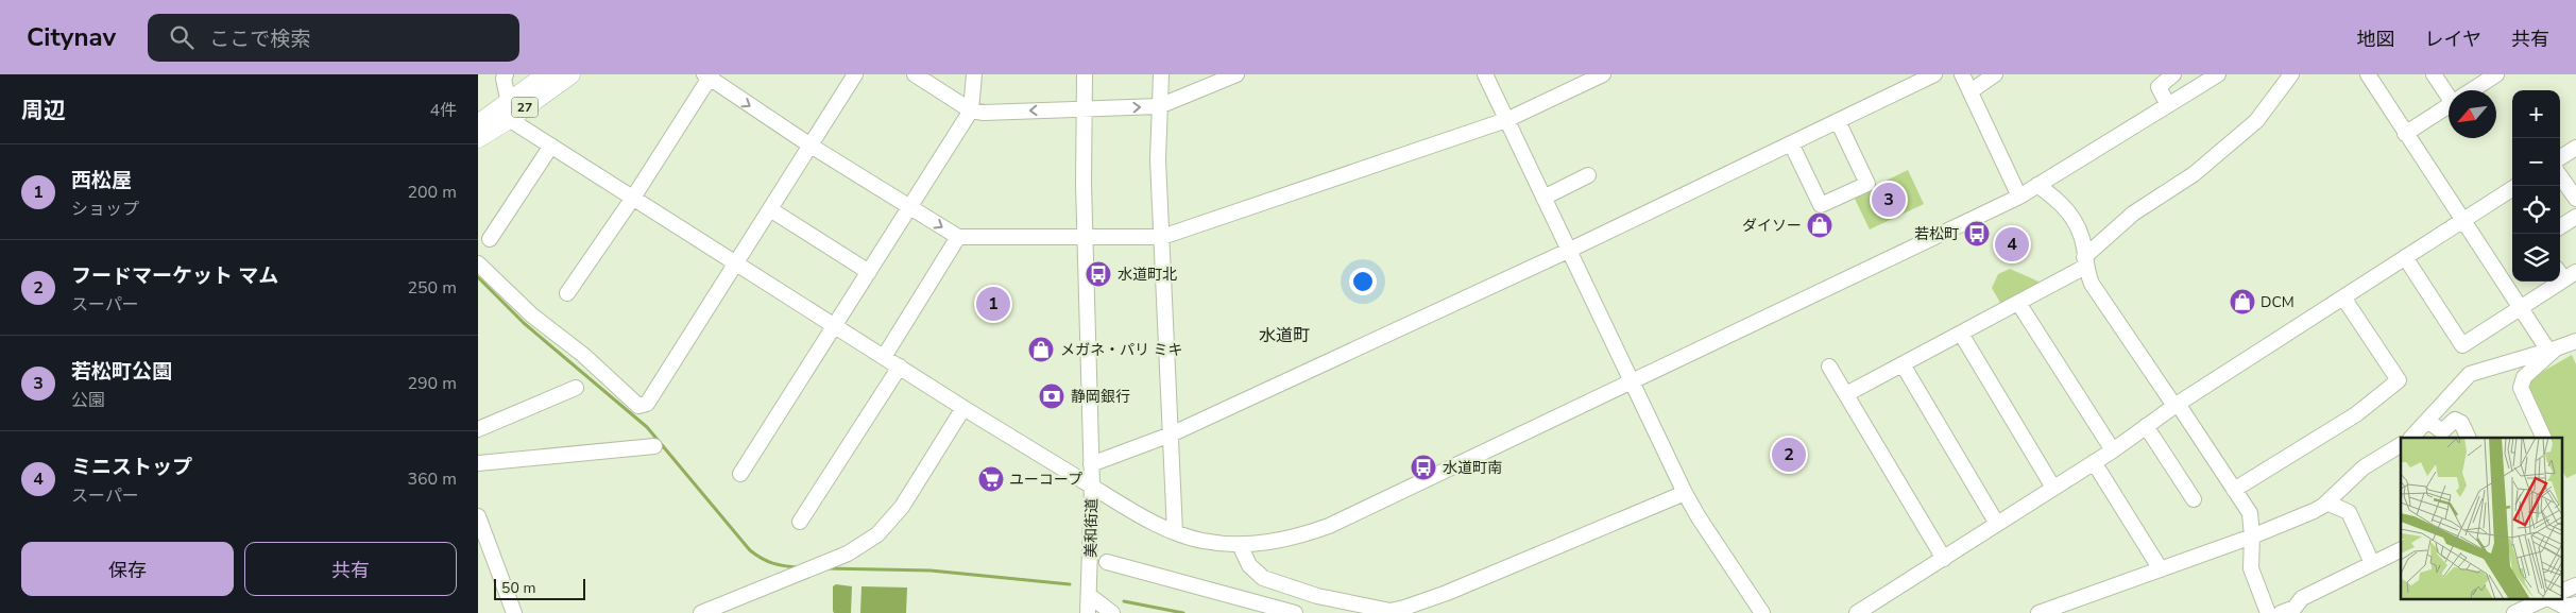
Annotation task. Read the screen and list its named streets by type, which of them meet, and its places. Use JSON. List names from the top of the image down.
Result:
{
  "streets": {
    "main road": ["27"],
    "street": ["美和街道"]
  },
  "districts": ["水道町"],
  "places": {
    "shop": ["ダイソー", "DCM", "メガネ・パリ ミキ"],
    "bus stop": ["若松町", "水道町北", "水道町南"],
    "bank": ["静岡銀行"],
    "supermarket": ["ユーコープ"]
  },
  "scale_bar": "50 m",
  "north": "bottom left",
  "page": {
    "header": "Citynav",
    "search": "ここで検索",
    "nav": ["地図", "レイヤ", "共有"],
    "heading": ["周辺", "4件"],
    "map_buttons": ["+", "−"],
    "list": [
      {
        "mark": "1",
        "name": "西松屋",
        "note": "ショップ",
        "value": "200 m"
      },
      {
        "mark": "2",
        "name": "フードマーケット マム",
        "note": "スーパー",
        "value": "250 m"
      },
      {
        "mark": "3",
        "name": "若松町公園",
        "note": "公園",
        "value": "290 m"
      },
      {
        "mark": "4",
        "name": "ミニストップ",
        "note": "スーパー",
        "value": "360 m"
      }
    ],
    "pins": [
      "3",
      "4",
      "1",
      "2"
    ],
    "buttons": ["保存", "共有"],
    "scale": "50 m"
  }
}
